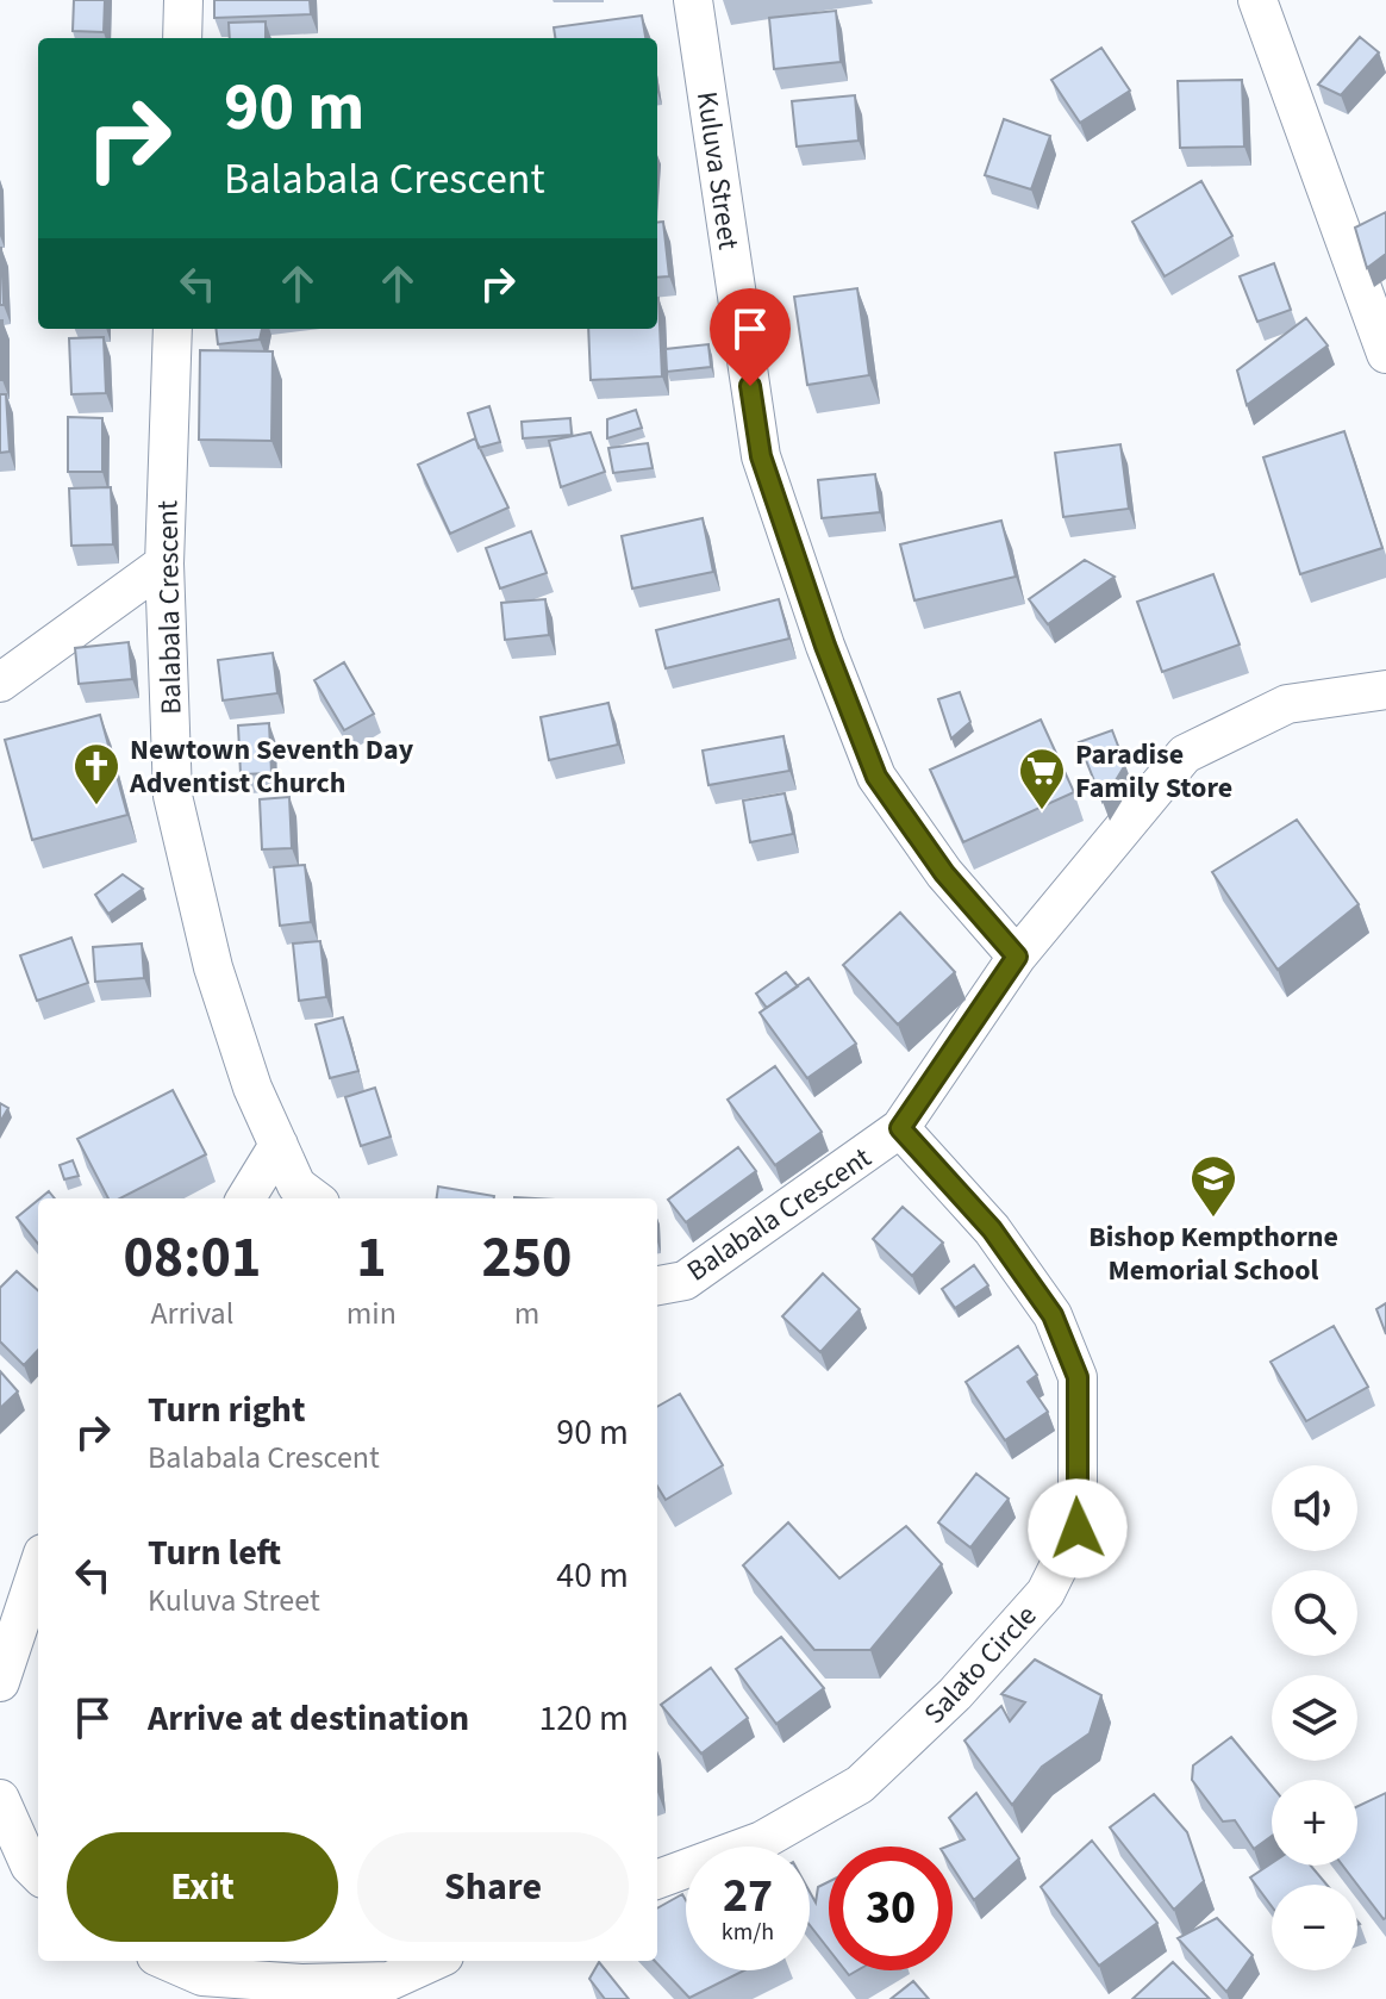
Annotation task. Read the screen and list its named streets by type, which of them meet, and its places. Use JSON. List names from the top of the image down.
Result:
{
  "streets": {
    "street": ["Kuluva Street", "Balabala Crescent", "Salato Circle"]
  },
  "crossings": [
    ["Kuluva Street", "Balabala Crescent"],
    ["Balabala Crescent", "Salato Circle"]
  ],
  "places": {
    "church": ["Newtown Seventh Day Adventist Church"],
    "supermarket": ["Paradise Family Store"],
    "school or university": ["Bishop Kempthorne Memorial School"]
  },
  "page": {
    "turn": ["90 m", "Balabala Crescent"],
    "eta": [
      "08:01",
      "Arrival",
      "1",
      "min",
      "250",
      "m"
    ],
    "list": [
      {
        "name": "Turn right",
        "note": "Balabala Crescent",
        "value": "90 m"
      },
      {
        "name": "Turn left",
        "note": "Kuluva Street",
        "value": "40 m"
      },
      {
        "name": "Arrive at destination",
        "value": "120 m"
      }
    ],
    "map_buttons": ["+", "−"],
    "buttons": ["Exit", "Share"],
    "speed": "27 km/h",
    "limit": "30"
  }
}
